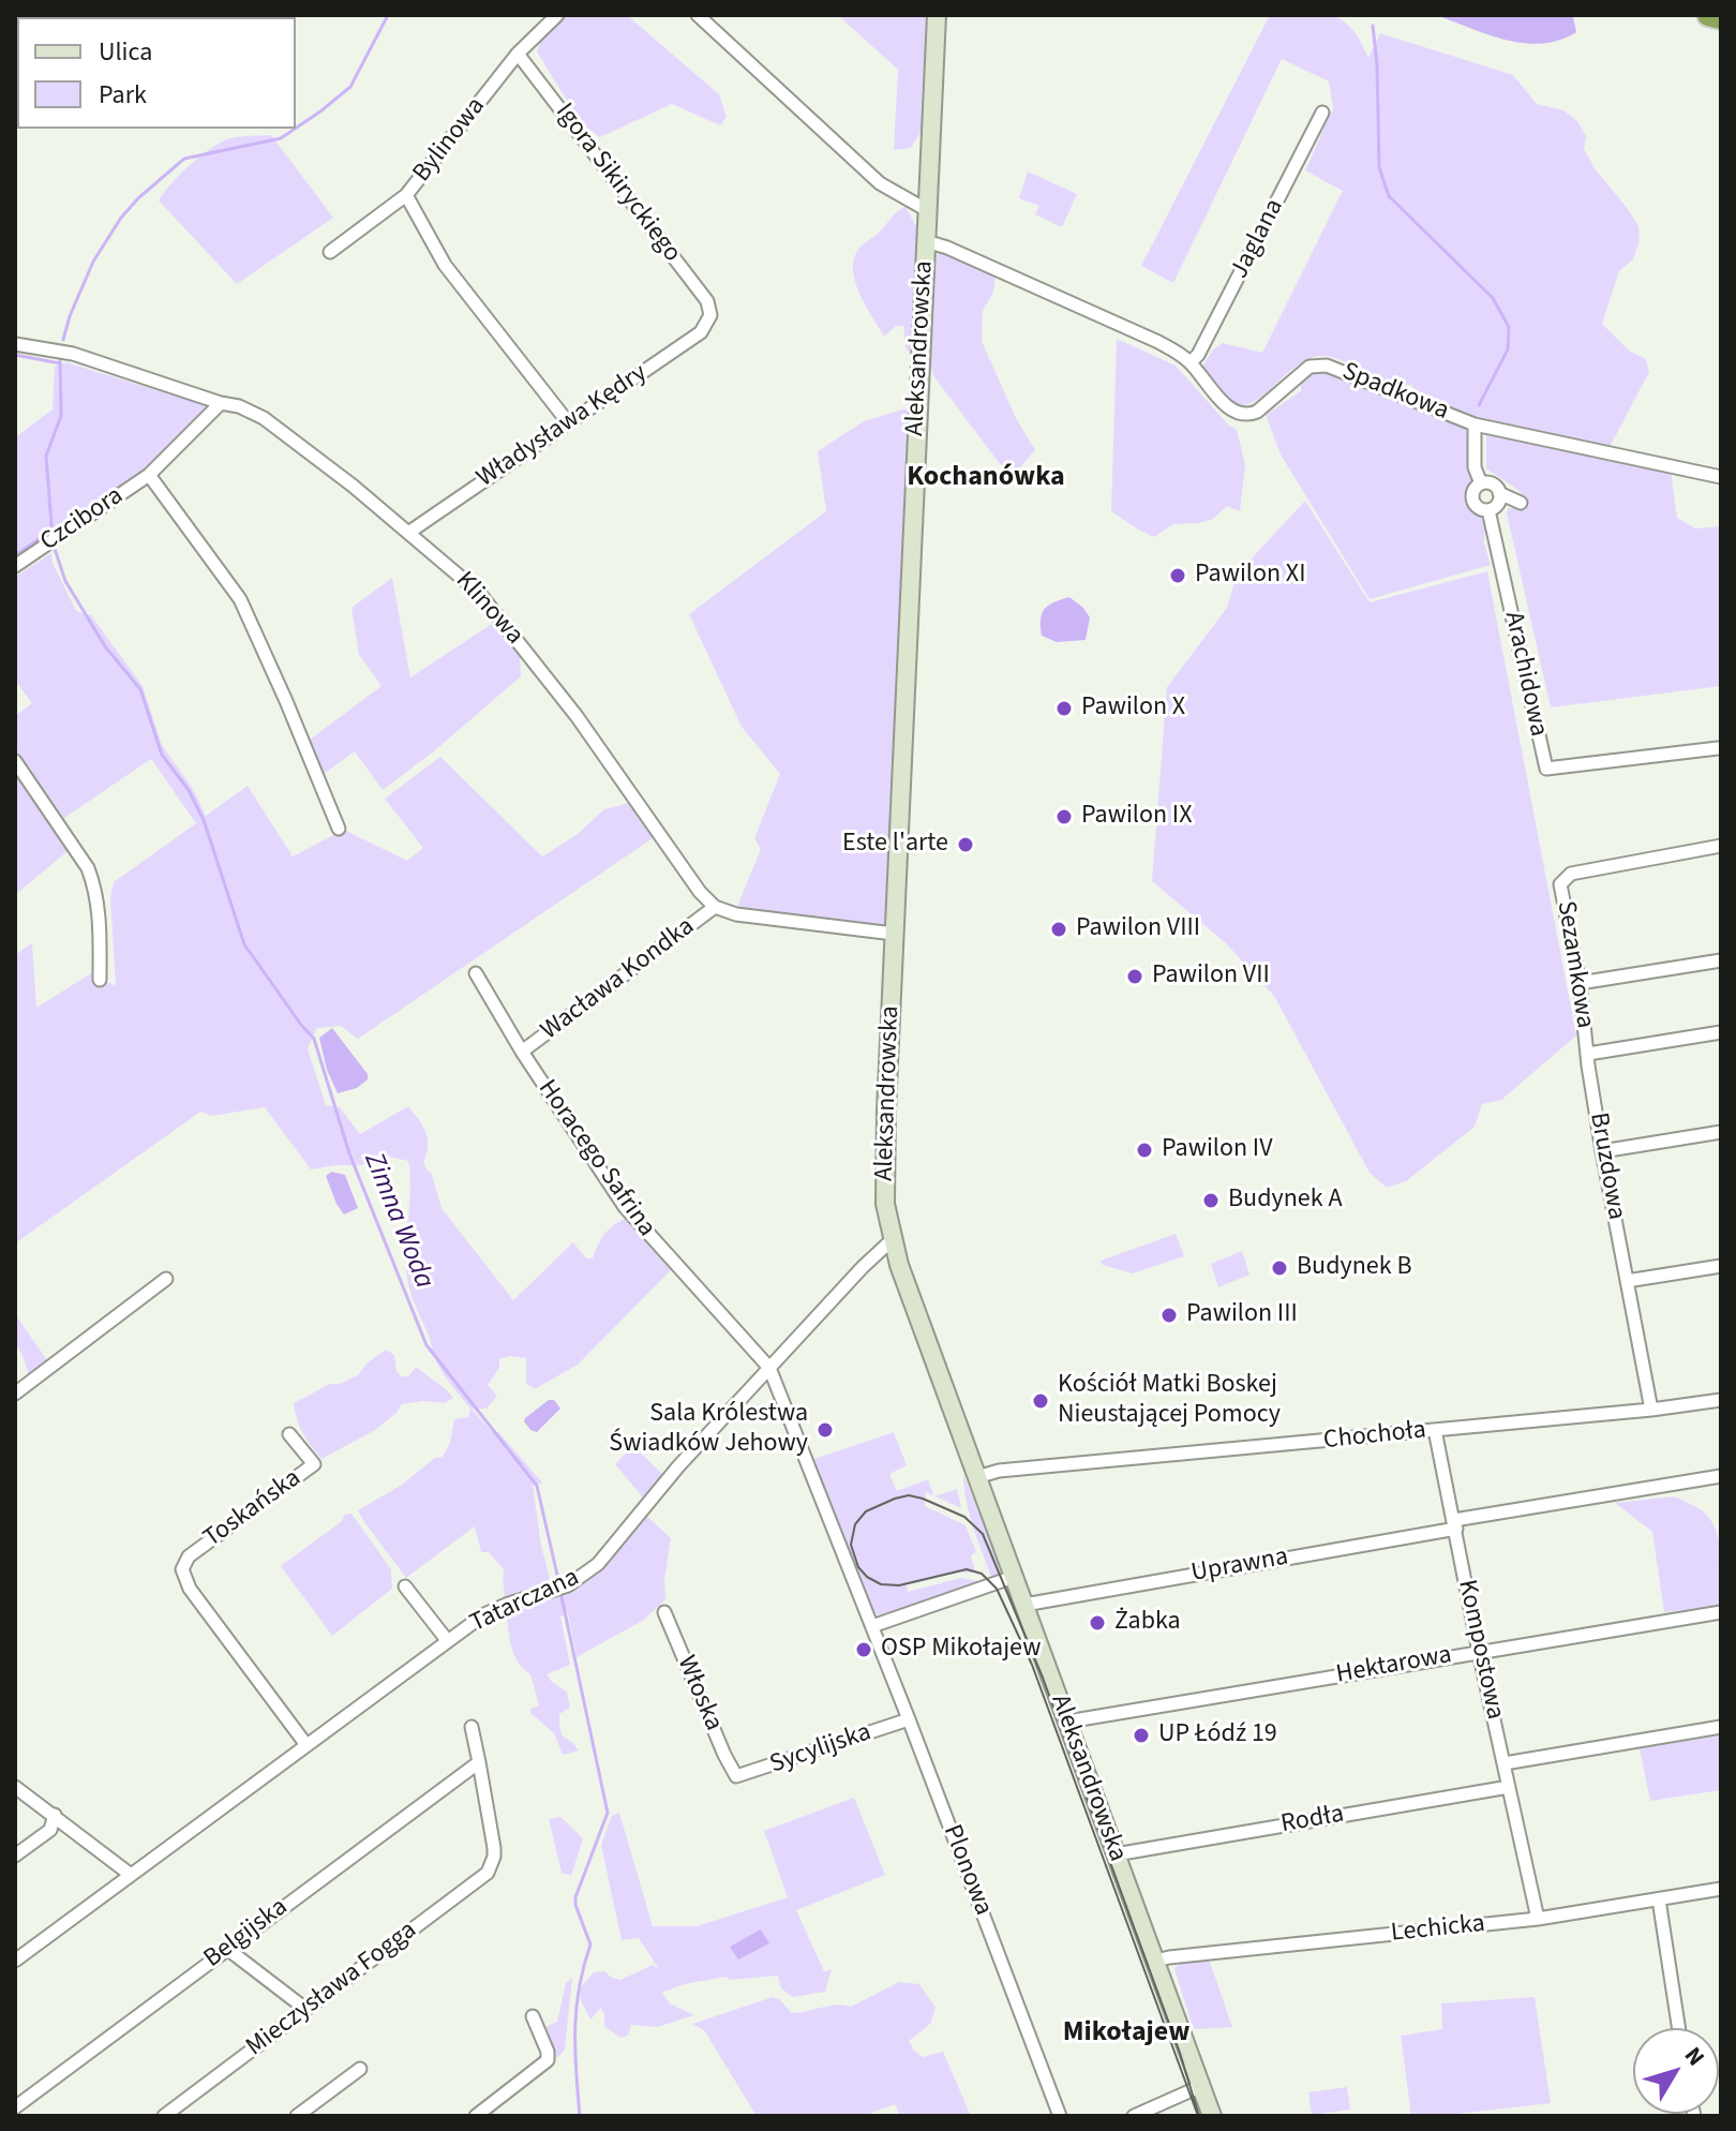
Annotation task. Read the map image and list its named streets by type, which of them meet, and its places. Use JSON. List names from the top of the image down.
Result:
{
  "streets": {
    "main road": ["Aleksandrowska"],
    "street": [
      "Bylinowa",
      "Igora Sikiryckiego",
      "Jaglana",
      "Spadkowa",
      "Władysława Kędry",
      "Czcibora",
      "Klinowa",
      "Arachidowa",
      "Sezamkowa",
      "Wacława Kondka",
      "Horacego Safrina",
      "Bruzdowa",
      "Chochoła",
      "Toskańska",
      "Uprawna",
      "Tatarczana",
      "Kompostowa",
      "Hektarowa",
      "Włoska",
      "Sycylijska",
      "Rodła",
      "Plonowa",
      "Lechicka",
      "Belgijska",
      "Mieczysława Fogga"
    ]
  },
  "crossings": [
    ["Bylinowa", "Igora Sikiryckiego"],
    ["Igora Sikiryckiego", "Władysława Kędry"],
    ["Jaglana", "Spadkowa"],
    ["Aleksandrowska", "Spadkowa"],
    ["Aleksandrowska", "Chochoła"],
    ["Aleksandrowska", "Uprawna"],
    ["Aleksandrowska", "Tatarczana"],
    ["Aleksandrowska", "Hektarowa"],
    ["Aleksandrowska", "Rodła"],
    ["Aleksandrowska", "Lechicka"],
    ["Władysława Kędry", "Klinowa"],
    ["Czcibora", "Klinowa"],
    ["Klinowa", "Wacława Kondka"],
    ["Sezamkowa", "Bruzdowa"],
    ["Wacława Kondka", "Horacego Safrina"],
    ["Horacego Safrina", "Tatarczana"],
    ["Horacego Safrina", "Plonowa"],
    ["Bruzdowa", "Chochoła"],
    ["Chochoła", "Kompostowa"],
    ["Toskańska", "Tatarczana"],
    ["Uprawna", "Kompostowa"],
    ["Tatarczana", "Plonowa"],
    ["Kompostowa", "Hektarowa"],
    ["Kompostowa", "Rodła"],
    ["Kompostowa", "Lechicka"],
    ["Włoska", "Sycylijska"],
    ["Sycylijska", "Plonowa"],
    ["Belgijska", "Mieczysława Fogga"]
  ],
  "districts": ["Kochanówka", "Mikołajew"],
  "water": ["Zimna Woda"],
  "places": [
    "Pawilon XI",
    "Pawilon X",
    "Pawilon IX",
    "Este l'arte",
    "Pawilon VIII",
    "Pawilon VII",
    "Pawilon IV",
    "Budynek A",
    "Budynek B",
    "Pawilon III",
    "Kościół Matki Boskej Nieustającej Pomocy",
    "Sala Królestwa Świadków Jehowy",
    "Żabka",
    "OSP Mikołajew",
    "UP Łódź 19"
  ],
  "legend": ["Ulica", "Park"],
  "north": "top right"
}
